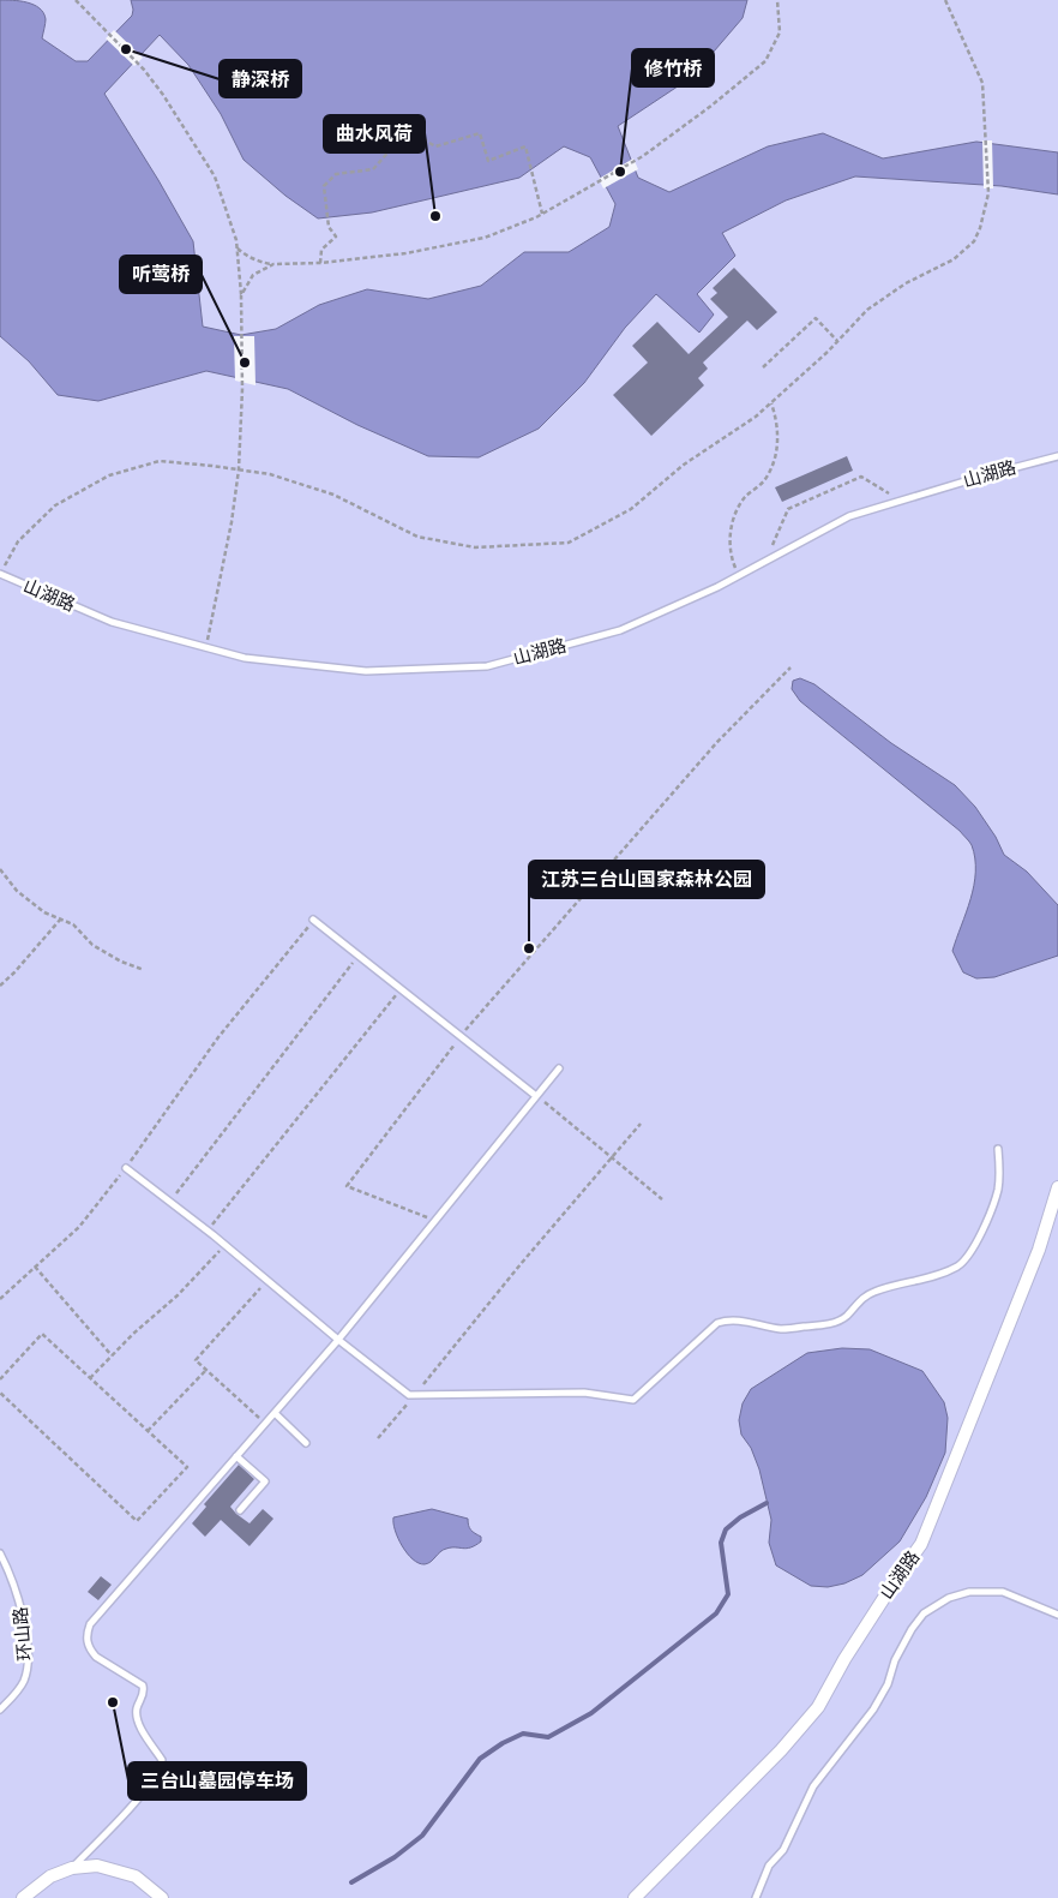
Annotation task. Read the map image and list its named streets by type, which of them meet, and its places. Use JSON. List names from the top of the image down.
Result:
{
  "streets": {
    "street": ["山湖路"],
    "lane": ["环山路"]
  },
  "places": [
    "静深桥",
    "修竹桥",
    "曲水风荷",
    "听莺桥",
    "江苏三台山国家森林公园",
    "三台山墓园停车场"
  ]
}
